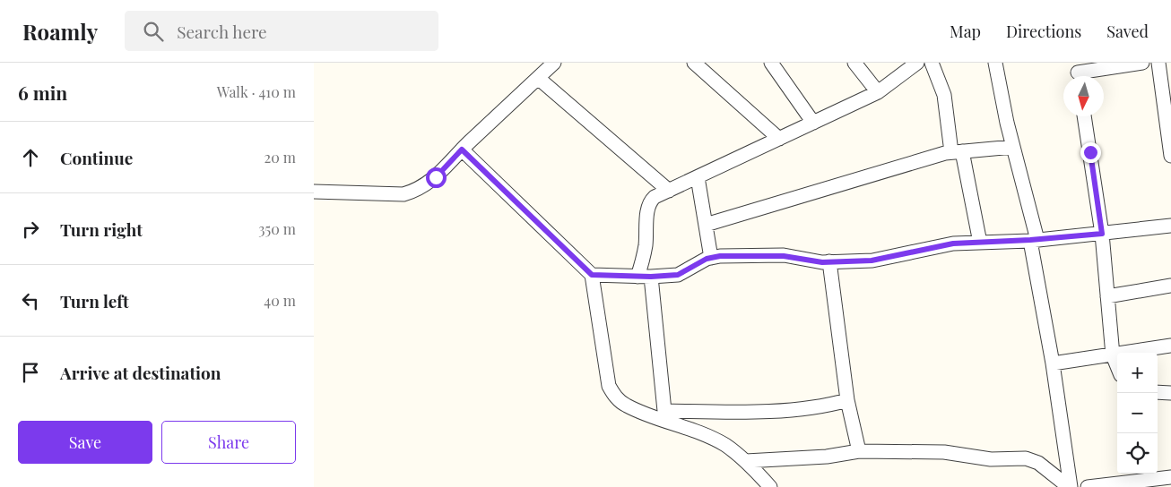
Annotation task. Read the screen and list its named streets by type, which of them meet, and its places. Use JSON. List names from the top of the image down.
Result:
{
  "north": "bottom",
  "page": {
    "header": "Roamly",
    "search": "Search here",
    "nav": ["Map", "Directions", "Saved"],
    "heading": ["6 min", "Walk · 410 m"],
    "list": [
      ["Continue", "20 m"],
      ["Turn right", "350 m"],
      ["Turn left", "40 m"],
      "Arrive at destination"
    ],
    "map_buttons": ["+", "−"],
    "buttons": ["Save", "Share"]
  }
}
